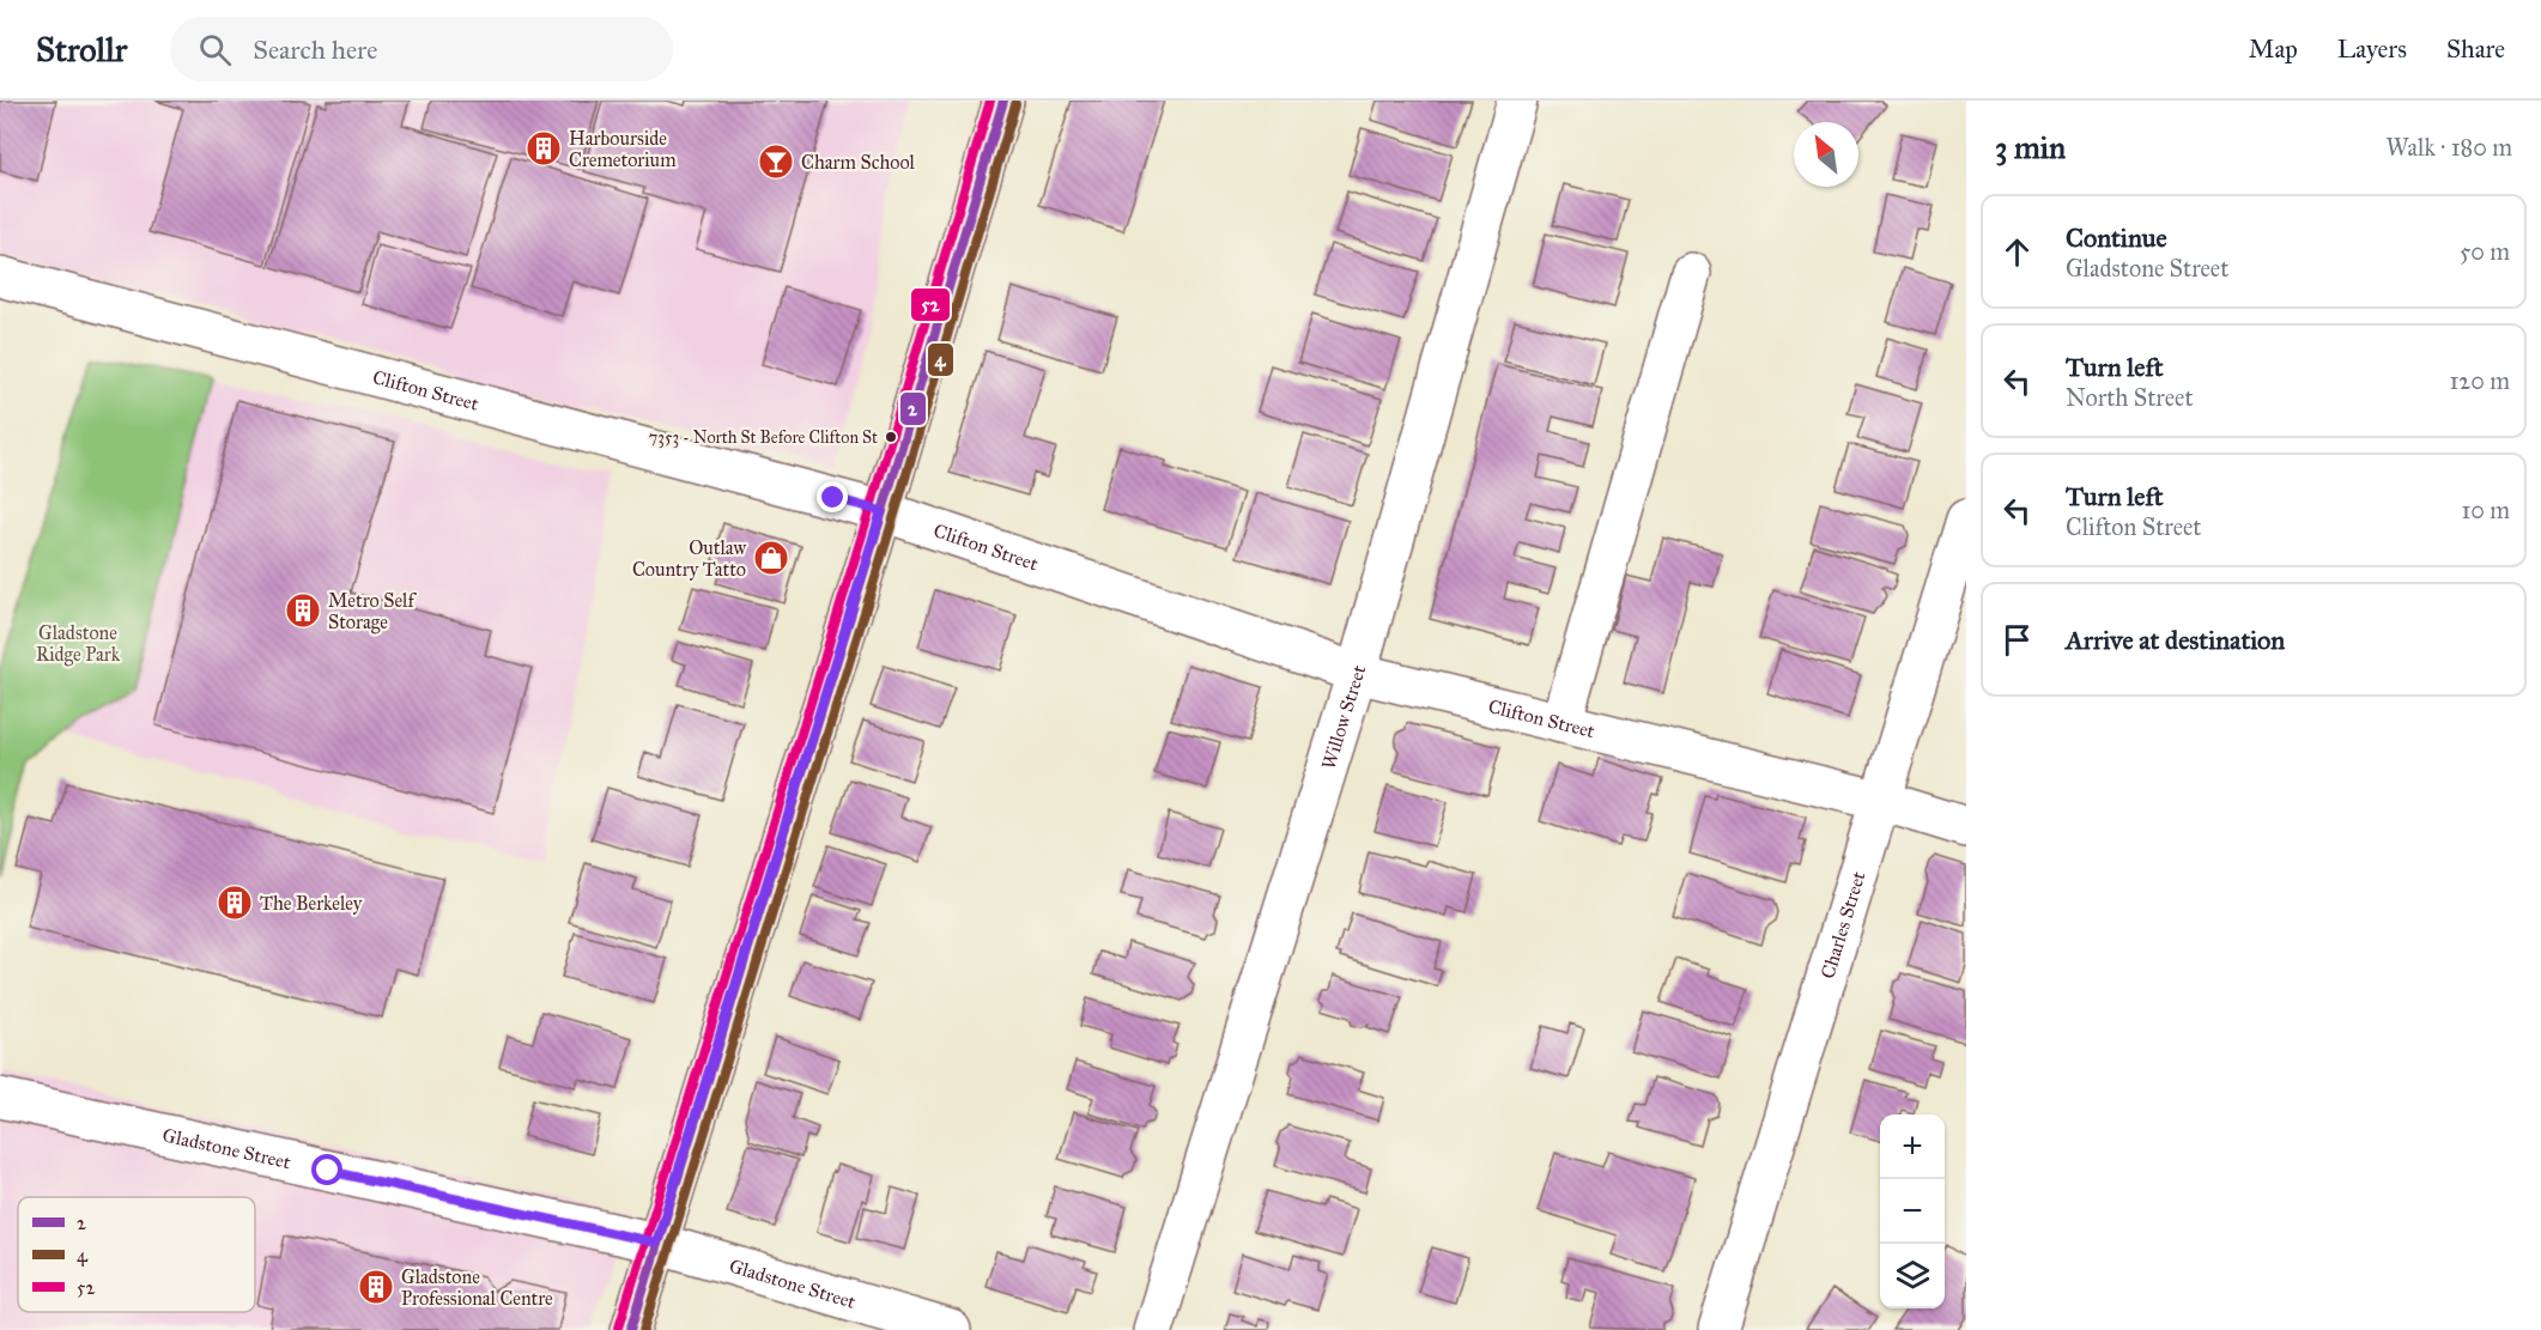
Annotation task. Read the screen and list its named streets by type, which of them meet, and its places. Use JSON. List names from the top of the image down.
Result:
{
  "streets": {
    "street": [
      "Clifton Street",
      "Willow Street",
      "Charles Street",
      "Gladstone Street"
    ]
  },
  "crossings": [
    ["Clifton Street", "Willow Street"],
    ["Clifton Street", "Charles Street"]
  ],
  "parks": ["Gladstone Ridge Park"],
  "places": {
    "building": [
      "Harbourside Cremetorium",
      "Metro Self Storage",
      "The Berkeley",
      "Gladstone Professional Centre"
    ],
    "bar": ["Charm School"],
    "other": ["7353 - North St Before Clifton St"],
    "shop": ["Outlaw Country Tatto"]
  },
  "lines": ["transit line 2", "transit line 52", "transit line 4"],
  "legend": ["2", "4", "52"],
  "north": "top left",
  "page": {
    "header": "Strollr",
    "search": "Search here",
    "nav": ["Map", "Layers", "Share"],
    "heading": ["3 min", "Walk · 180 m"],
    "list": [
      ["Continue", "Gladstone Street", "50 m"],
      ["Turn left", "North Street", "120 m"],
      ["Turn left", "Clifton Street", "10 m"],
      "Arrive at destination"
    ],
    "map_buttons": ["+", "−"]
  }
}
